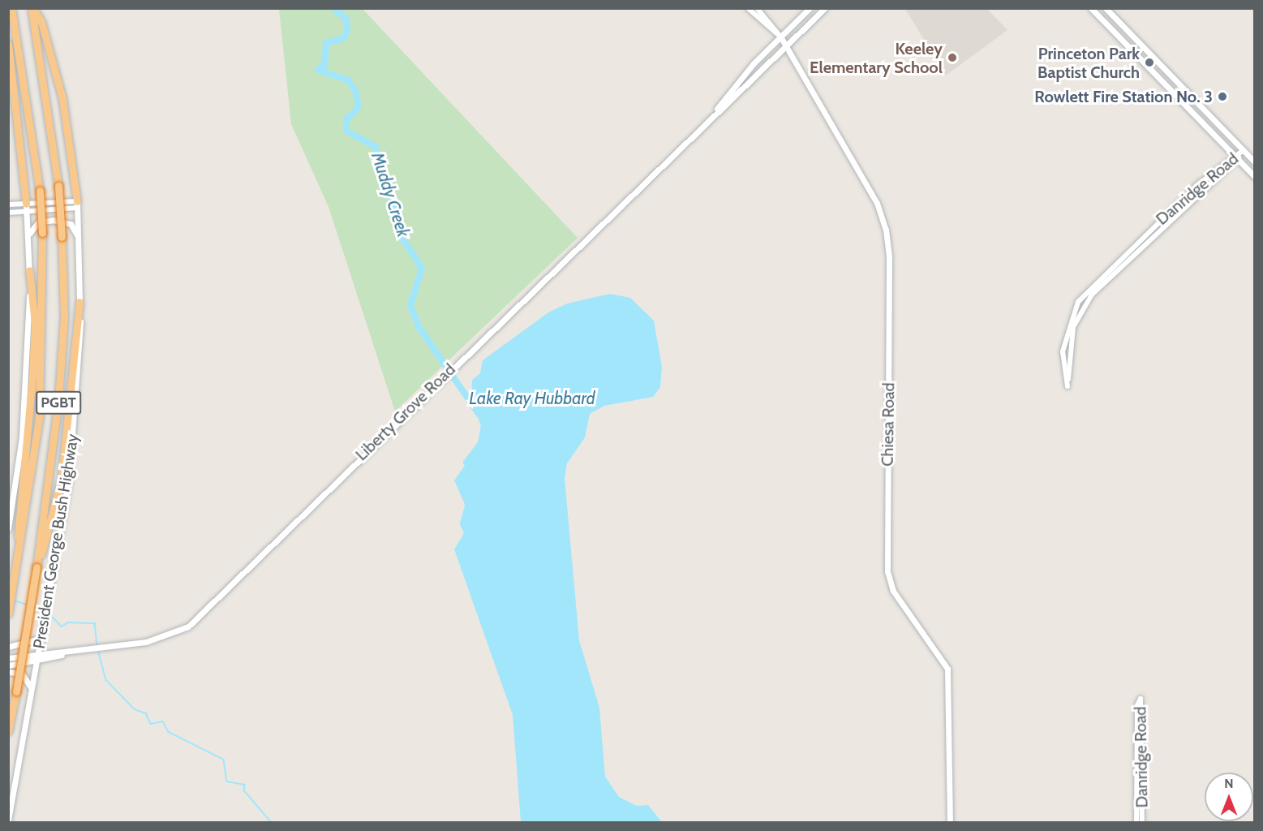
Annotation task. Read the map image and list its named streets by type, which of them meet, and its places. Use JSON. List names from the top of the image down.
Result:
{
  "streets": {
    "highway": ["PGBT"],
    "main road": ["Liberty Grove Road", "Chiesa Road", "President George Bush Highway"],
    "street": ["Danridge Road"]
  },
  "crossings": [
    ["Liberty Grove Road", "Chiesa Road"],
    ["Liberty Grove Road", "President George Bush Highway"]
  ],
  "water": ["Muddy Creek", "Lake Ray Hubbard"],
  "places": ["Keeley Elementary School", "Princeton Park Baptist Church", "Rowlett Fire Station No. 3"],
  "north": "top"
}
